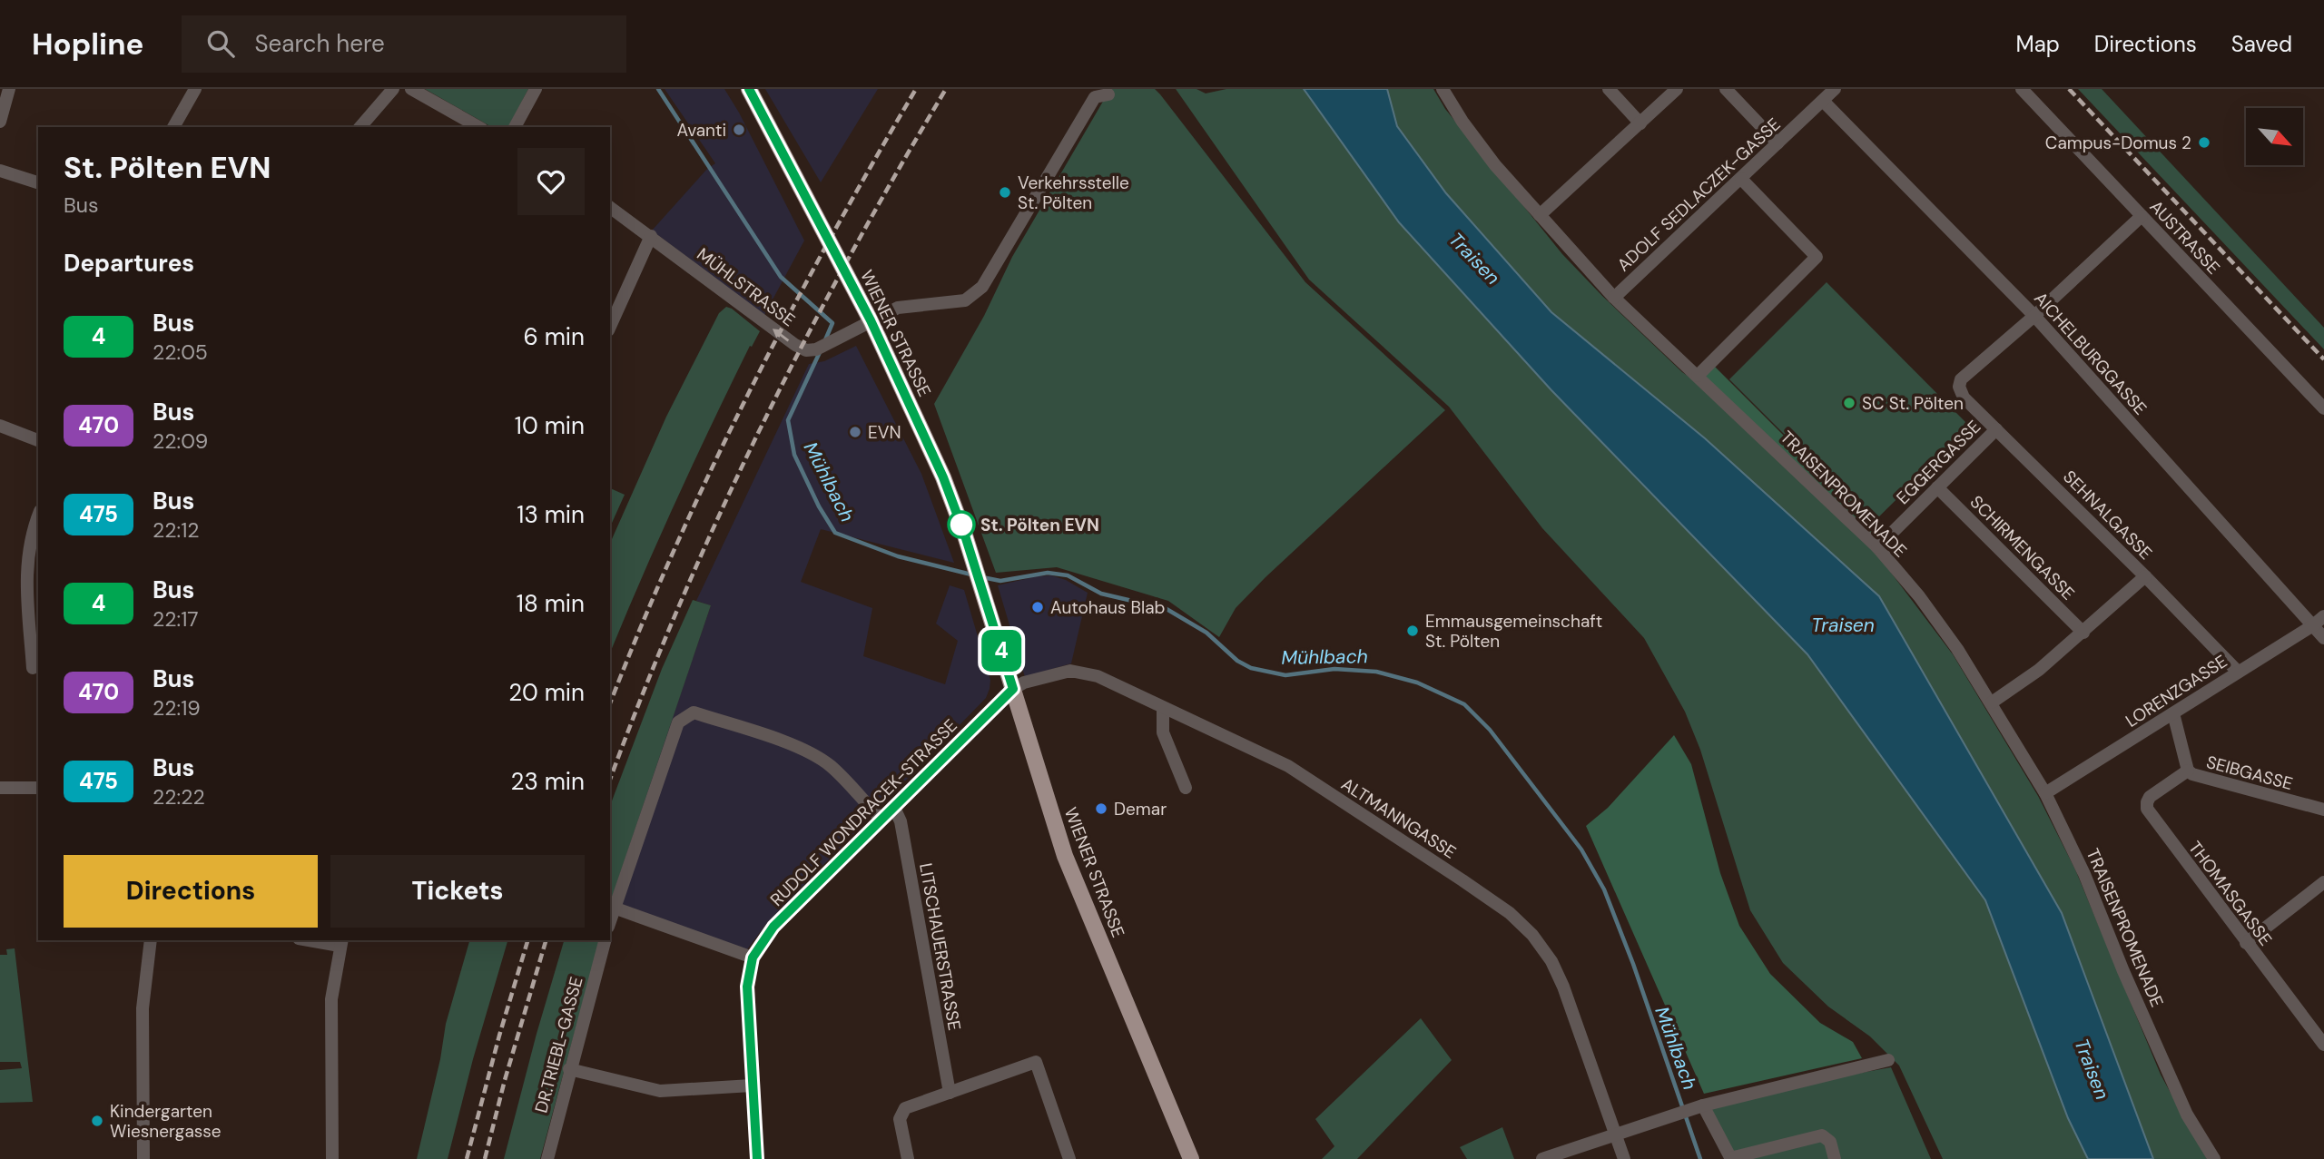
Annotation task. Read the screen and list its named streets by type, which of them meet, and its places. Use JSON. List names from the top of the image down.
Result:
{
  "streets": {
    "main road": ["WIENER STRASSE"],
    "street": [
      "ADOLF SEDLACZEK-GASSE",
      "AUSTRASSE",
      "MÜHLSTRASSE",
      "AICHELBURGGASSE",
      "EGGERGASSE",
      "TRAISENPROMENADE",
      "SEHNALGASSE",
      "SCHIRMENGASSE",
      "LORENZGASSE",
      "SEIBGASSE",
      "RUDOLF WONDRACEK-STRASSE",
      "ALTMANNGASSE",
      "THOMASGASSE",
      "LITSCHAUERSTRASSE",
      "DR.TRIEBL-GASSE"
    ]
  },
  "crossings": [
    ["ADOLF SEDLACZEK-GASSE", "AICHELBURGGASSE"],
    ["ADOLF SEDLACZEK-GASSE", "TRAISENPROMENADE"],
    ["MÜHLSTRASSE", "WIENER STRASSE"],
    ["WIENER STRASSE", "RUDOLF WONDRACEK-STRASSE"],
    ["WIENER STRASSE", "ALTMANNGASSE"],
    ["AICHELBURGGASSE", "SEHNALGASSE"],
    ["AICHELBURGGASSE", "LORENZGASSE"],
    ["EGGERGASSE", "TRAISENPROMENADE"],
    ["EGGERGASSE", "SEHNALGASSE"],
    ["EGGERGASSE", "SCHIRMENGASSE"],
    ["TRAISENPROMENADE", "LORENZGASSE"],
    ["SEHNALGASSE", "LORENZGASSE"],
    ["LORENZGASSE", "SEIBGASSE"],
    ["SEIBGASSE", "THOMASGASSE"],
    ["RUDOLF WONDRACEK-STRASSE", "ALTMANNGASSE"],
    ["RUDOLF WONDRACEK-STRASSE", "LITSCHAUERSTRASSE"]
  ],
  "one_way": ["MÜHLSTRASSE"],
  "water": ["Traisen", "Mühlbach"],
  "places": [
    "Avanti",
    "Campus-Domus 2",
    "Verkehrsstelle St. Pölten",
    "SC St. Pölten",
    "EVN",
    "St. Pölten EVN",
    "Autohaus Blab",
    "Emmausgemeinschaft St. Pölten",
    "Demar",
    "Kindergarten Wiesnergasse"
  ],
  "lines": ["bus line 4"],
  "north": "bottom right",
  "page": {
    "header": "Hopline",
    "search": "Search here",
    "nav": ["Map", "Directions", "Saved"],
    "on_map": "4",
    "heading": [
      ["St. Pölten EVN", "Bus"],
      "Departures"
    ],
    "list": [
      {
        "mark": "4",
        "name": "Bus",
        "note": "22:05",
        "value": "6 min"
      },
      {
        "mark": "470",
        "name": "Bus",
        "note": "22:09",
        "value": "10 min"
      },
      {
        "mark": "475",
        "name": "Bus",
        "note": "22:12",
        "value": "13 min"
      },
      {
        "mark": "4",
        "name": "Bus",
        "note": "22:17",
        "value": "18 min"
      },
      {
        "mark": "470",
        "name": "Bus",
        "note": "22:19",
        "value": "20 min"
      },
      {
        "mark": "475",
        "name": "Bus",
        "note": "22:22",
        "value": "23 min"
      }
    ],
    "buttons": ["Directions", "Tickets"]
  }
}
